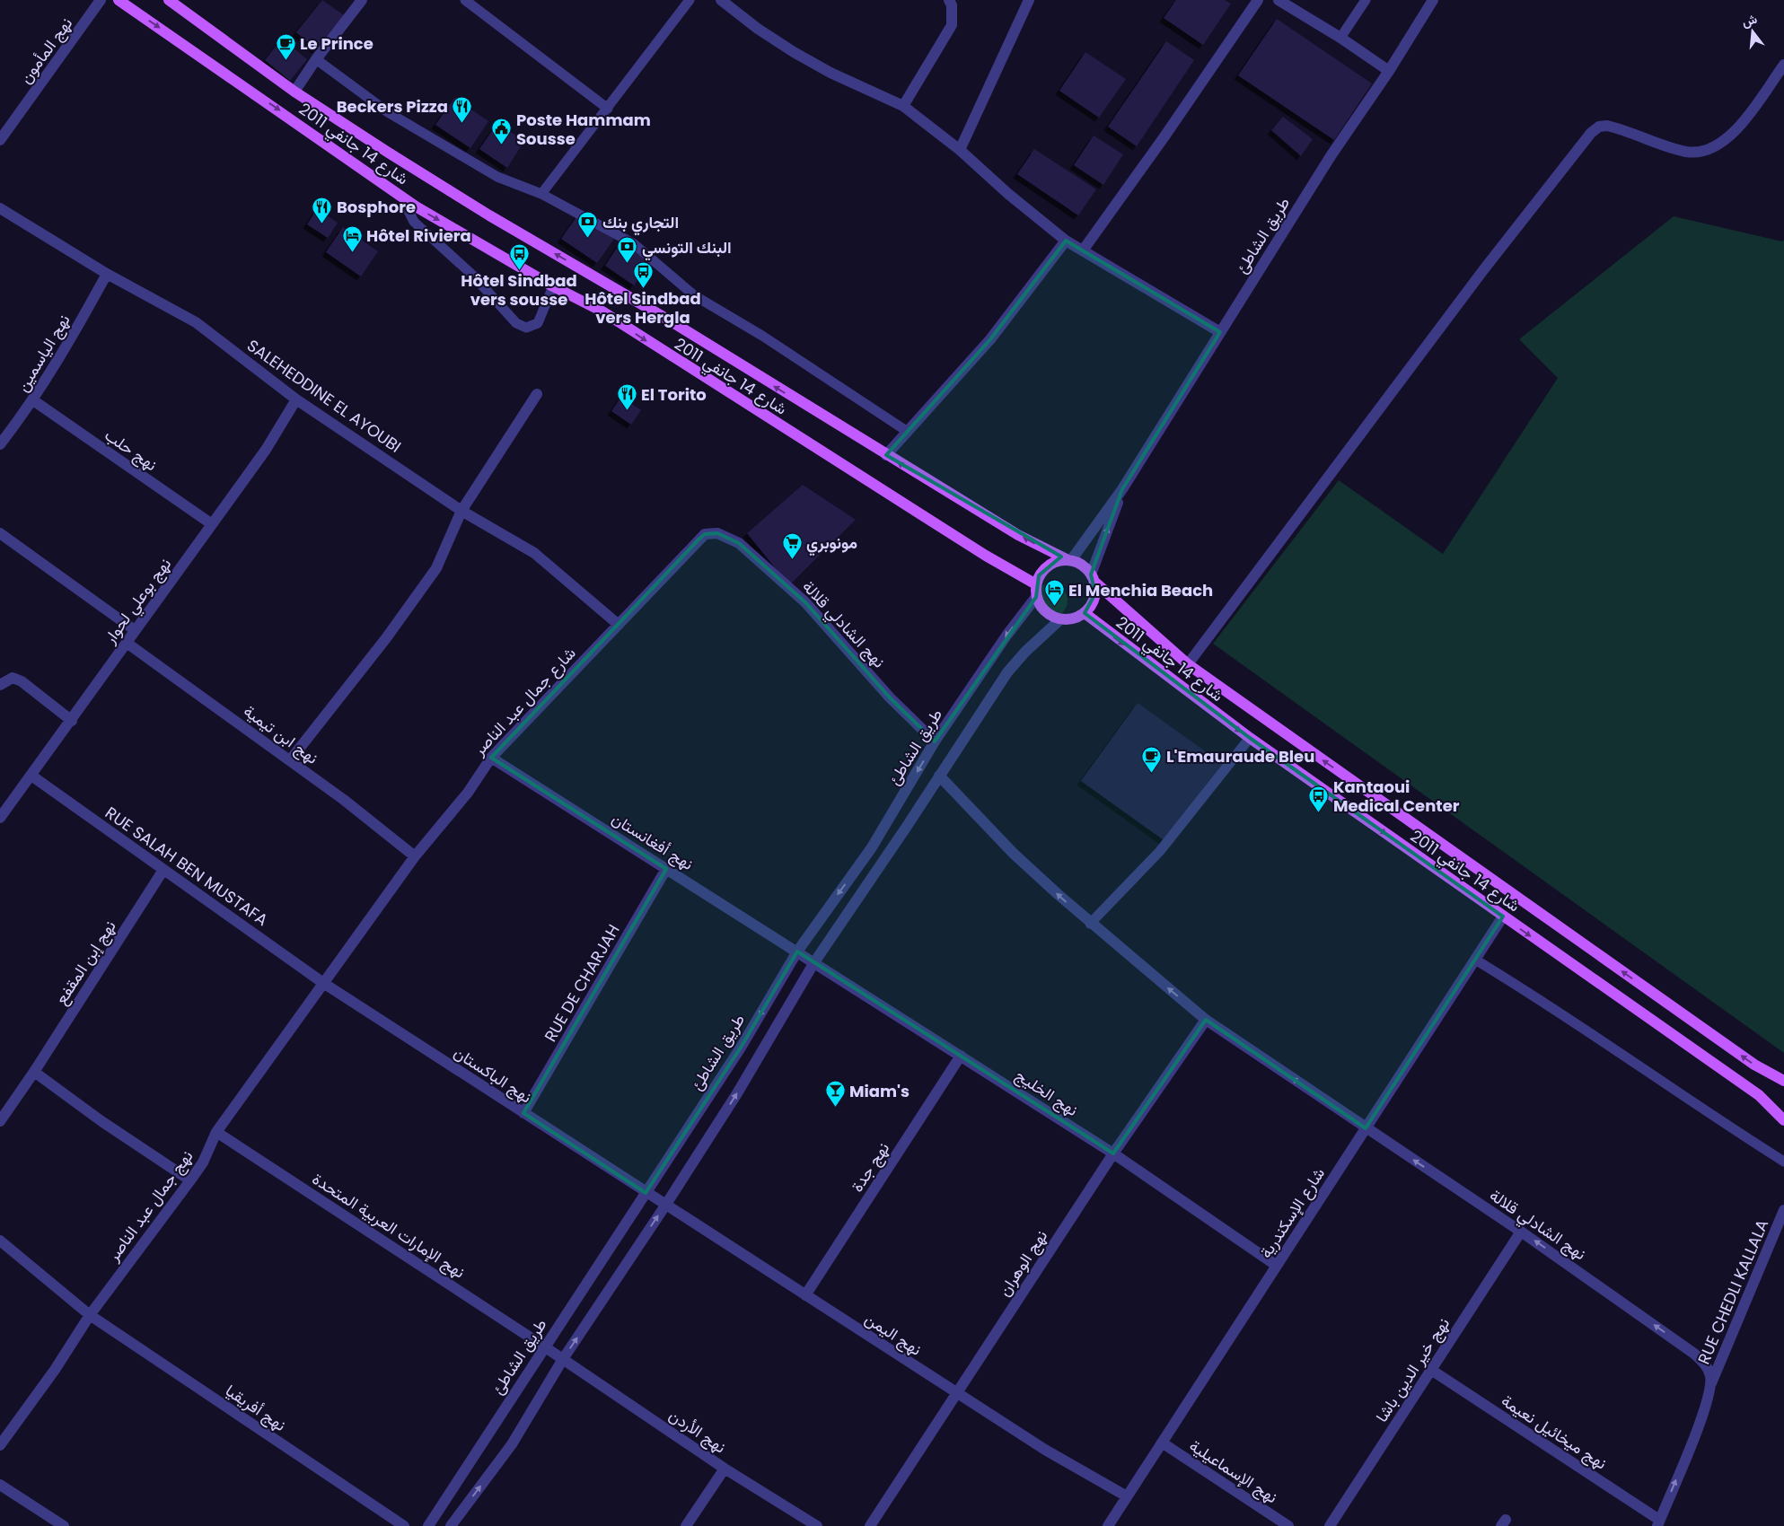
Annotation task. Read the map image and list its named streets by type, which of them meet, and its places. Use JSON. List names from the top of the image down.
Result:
{
  "streets": {
    "main road": ["شارع 14 جانفي 2011"],
    "street": [
      "نهج المأمون",
      "طريق الشاطئ",
      "نهج الياسمين",
      "SALEHEDDINE EL AYOUBI",
      "نهج حلب",
      "نهج بوعلي لحوار",
      "نهج الشادلي قلالة",
      "شارع جمال عبد الناصر",
      "نهج ابن تيمية",
      "نهج أفغانستان",
      "RUE SALAH BEN MUSTAFA",
      "نهج إبن المقفع",
      "RUE DE CHARJAH",
      "نهج الباكستان",
      "نهج الخليج",
      "نهج جدة",
      "نهج جمال عبد الناصر",
      "شارع الإسكندرية",
      "نهج الإمارات العربية المتحدة",
      "نهج الوهران",
      "RUE CHEDLI KALLALA",
      "نهج اليمن",
      "نهج خير الدين باشا",
      "نهج أفريقيا",
      "نهج الأردن",
      "نهج ميخائيل نعيمة",
      "نهج الإسماعيلية"
    ]
  },
  "crossings": [
    ["شارع 14 جانفي 2011", "طريق الشاطئ"],
    ["شارع 14 جانفي 2011", "شارع الإسكندرية"],
    ["طريق الشاطئ", "نهج الشادلي قلالة"],
    ["طريق الشاطئ", "نهج أفغانستان"],
    ["طريق الشاطئ", "نهج الباكستان"],
    ["طريق الشاطئ", "نهج الخليج"],
    ["طريق الشاطئ", "نهج الإمارات العربية المتحدة"],
    ["طريق الشاطئ", "نهج اليمن"],
    ["نهج الياسمين", "SALEHEDDINE EL AYOUBI"],
    ["نهج الياسمين", "نهج حلب"],
    ["SALEHEDDINE EL AYOUBI", "نهج بوعلي لحوار"],
    ["SALEHEDDINE EL AYOUBI", "شارع جمال عبد الناصر"],
    ["نهج حلب", "نهج بوعلي لحوار"],
    ["نهج بوعلي لحوار", "نهج ابن تيمية"],
    ["نهج بوعلي لحوار", "RUE SALAH BEN MUSTAFA"],
    ["نهج الشادلي قلالة", "شارع جمال عبد الناصر"],
    ["نهج الشادلي قلالة", "شارع الإسكندرية"],
    ["نهج الشادلي قلالة", "نهج الوهران"],
    ["نهج الشادلي قلالة", "RUE CHEDLI KALLALA"],
    ["نهج الشادلي قلالة", "نهج خير الدين باشا"],
    ["شارع جمال عبد الناصر", "نهج ابن تيمية"],
    ["شارع جمال عبد الناصر", "نهج أفغانستان"],
    ["شارع جمال عبد الناصر", "RUE SALAH BEN MUSTAFA"],
    ["شارع جمال عبد الناصر", "نهج الباكستان"],
    ["شارع جمال عبد الناصر", "نهج جمال عبد الناصر"],
    ["نهج أفغانستان", "RUE DE CHARJAH"],
    ["نهج أفغانستان", "نهج الخليج"],
    ["RUE SALAH BEN MUSTAFA", "نهج إبن المقفع"],
    ["RUE SALAH BEN MUSTAFA", "نهج الباكستان"],
    ["RUE SALAH BEN MUSTAFA", "نهج جمال عبد الناصر"],
    ["RUE DE CHARJAH", "نهج الباكستان"],
    ["نهج الباكستان", "نهج جمال عبد الناصر"],
    ["نهج الباكستان", "نهج اليمن"],
    ["نهج الخليج", "نهج جدة"],
    ["نهج الخليج", "شارع الإسكندرية"],
    ["نهج الخليج", "نهج الوهران"],
    ["نهج جدة", "نهج اليمن"],
    ["نهج جمال عبد الناصر", "نهج الإمارات العربية المتحدة"],
    ["نهج جمال عبد الناصر", "نهج أفريقيا"],
    ["شارع الإسكندرية", "نهج اليمن"],
    ["شارع الإسكندرية", "نهج الإسماعيلية"],
    ["نهج الإمارات العربية المتحدة", "نهج الأردن"],
    ["نهج الوهران", "نهج اليمن"],
    ["نهج خير الدين باشا", "نهج ميخائيل نعيمة"]
  ],
  "one_way": ["نهج الشادلي قلالة"],
  "places": {
    "cafe": ["Le Prince", "L'Emauraude Bleu"],
    "restaurant": ["Beckers Pizza", "Bosphore", "El Torito"],
    "public building": ["Poste Hammam Sousse"],
    "bank": ["التجاري بنك", "البنك التونسي"],
    "hotel": ["Hôtel Riviera", "El Menchia Beach"],
    "bus stop": ["Hôtel Sindbad vers sousse", "Hôtel Sindbad vers Hergla", "Kantaoui Medical Center"],
    "supermarket": ["مونوبري"],
    "bar": ["Miam's"]
  },
  "north": "top"
}
